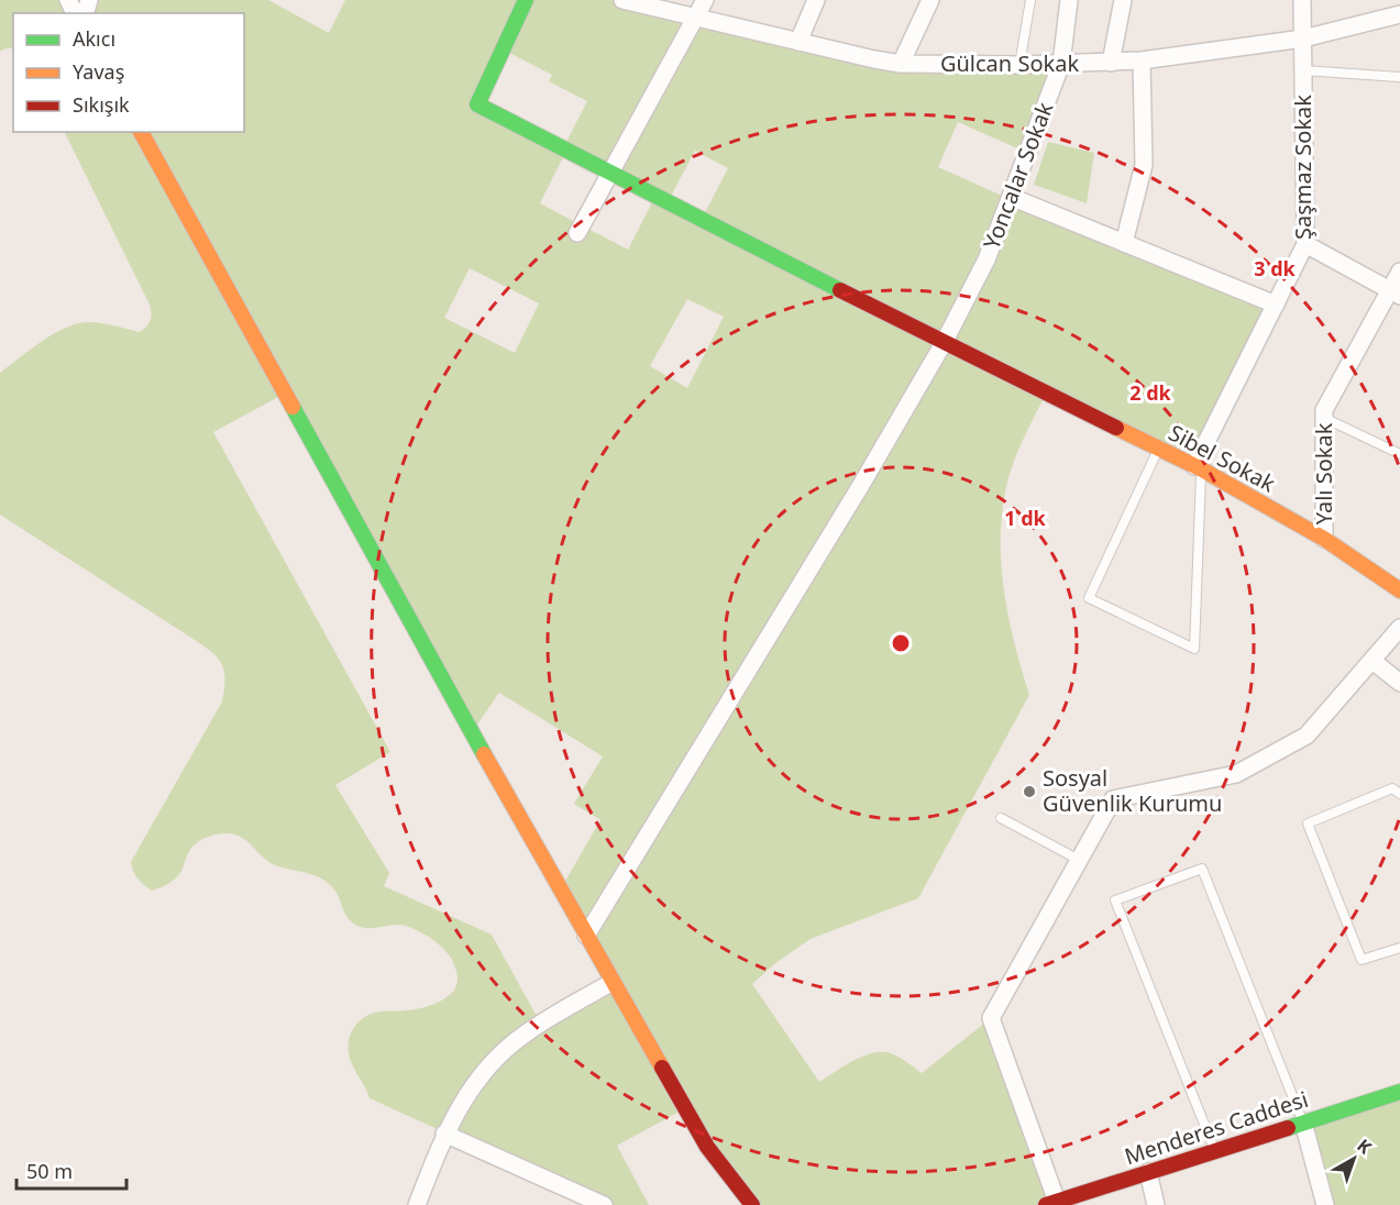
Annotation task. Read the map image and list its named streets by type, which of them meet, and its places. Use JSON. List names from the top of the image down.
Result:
{
  "streets": {
    "street": [
      "Gülcan Sokak",
      "Şaşmaz Sokak",
      "Yoncalar Sokak",
      "Sibel Sokak",
      "Yalı Sokak",
      "Menderes Caddesi"
    ]
  },
  "crossings": [
    ["Gülcan Sokak", "Şaşmaz Sokak"],
    ["Gülcan Sokak", "Yoncalar Sokak"],
    ["Şaşmaz Sokak", "Sibel Sokak"],
    ["Yoncalar Sokak", "Sibel Sokak"],
    ["Sibel Sokak", "Yalı Sokak"]
  ],
  "places": ["Sosyal Güvenlik Kurumu"],
  "legend": ["Akıcı", "Yavaş", "Sıkışık"],
  "scale_bar": "50 m",
  "north": "top right",
  "rings": ["3 dk", "2 dk", "1 dk"]
}
